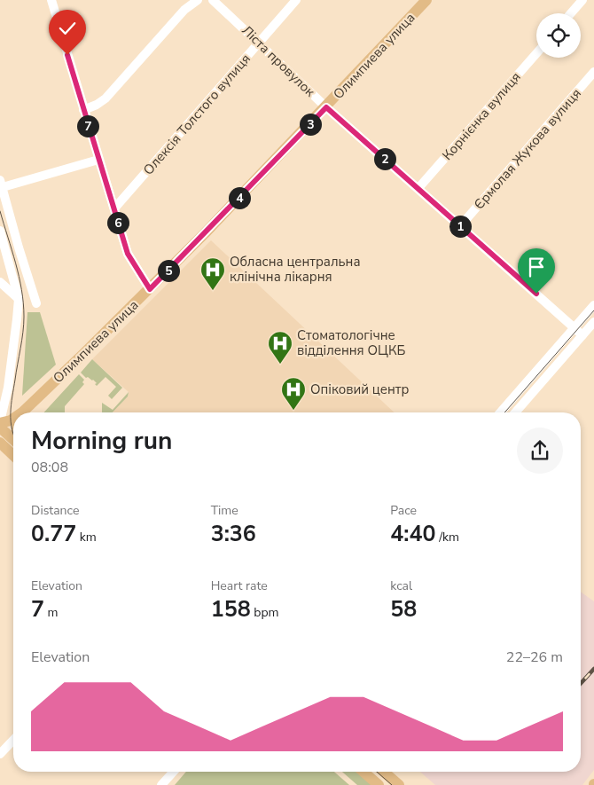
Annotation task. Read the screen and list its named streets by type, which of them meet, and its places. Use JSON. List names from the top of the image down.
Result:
{
  "streets": {
    "main road": ["Олимпиева улица"],
    "street": [
      "Ліста провулок",
      "Олексія Толстого вулиця",
      "Корнієнка вулиця",
      "Єрмолая Жукова вулиця"
    ]
  },
  "crossings": [
    ["Олимпиева улица", "Ліста провулок"],
    ["Ліста провулок", "Олексія Толстого вулиця"],
    ["Ліста провулок", "Корнієнка вулиця"],
    ["Ліста провулок", "Єрмолая Жукова вулиця"]
  ],
  "places": {
    "hospital": ["Обласна центральна клінічна лікарня", "Стоматологічне відділення ОЦКБ", "Опіковий центр"]
  },
  "page": {
    "pins": [
      "3",
      "7",
      "2",
      "4",
      "6",
      "1",
      "5"
    ],
    "heading": ["Morning run", "08:08"],
    "stats": [
      ["Distance", "0.77 km"],
      ["Time", "3:36"],
      ["Pace", "4:40 /km"],
      ["Elevation", "7 m"],
      ["Heart rate", "158 bpm"],
      ["kcal", "58"]
    ],
    "chart": ["Elevation", "22–26 m"]
  }
}
